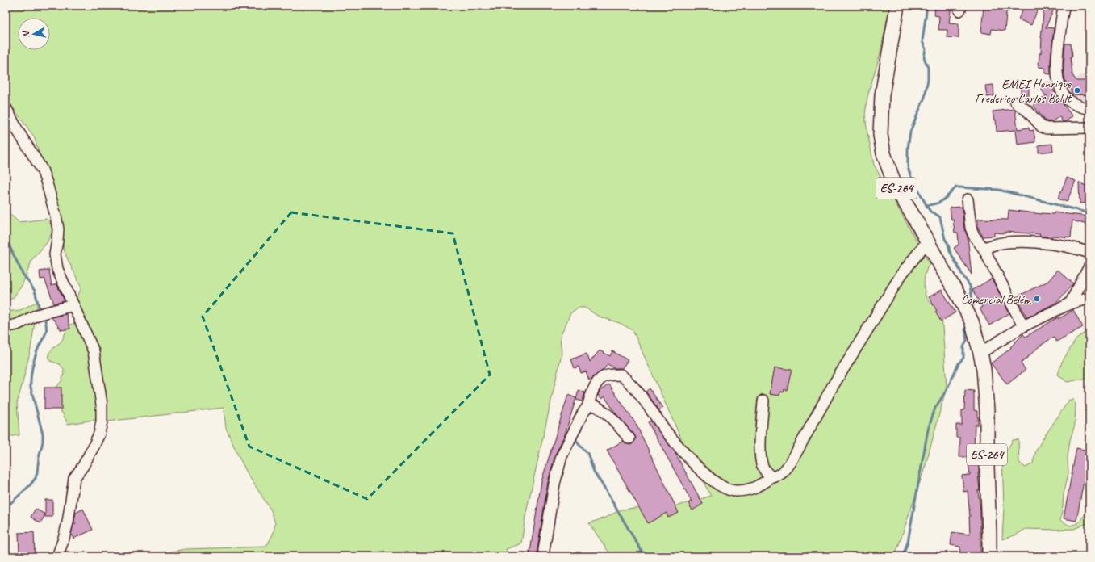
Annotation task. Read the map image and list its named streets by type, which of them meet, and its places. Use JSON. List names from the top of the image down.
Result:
{
  "streets": {
    "main road": ["ES-264"]
  },
  "places": ["EMEI Henrique Frederico Carlos Boldt", "Comercial Belém"],
  "north": "left"
}
